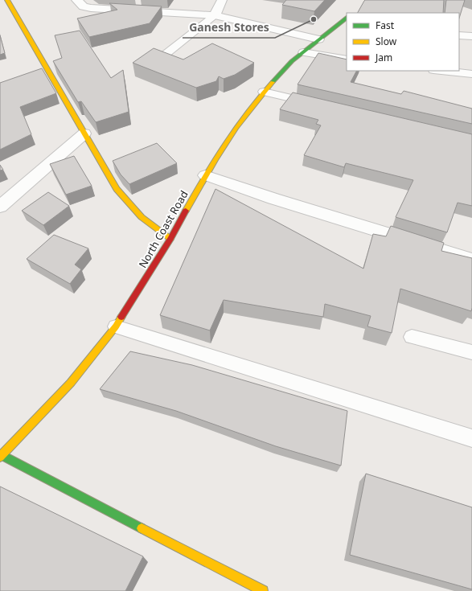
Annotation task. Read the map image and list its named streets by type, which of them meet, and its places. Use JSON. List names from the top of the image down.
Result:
{
  "streets": {
    "street": ["North Coast Road"]
  },
  "places": ["Ganesh Stores"],
  "legend": ["Fast", "Slow", "Jam"]
}
